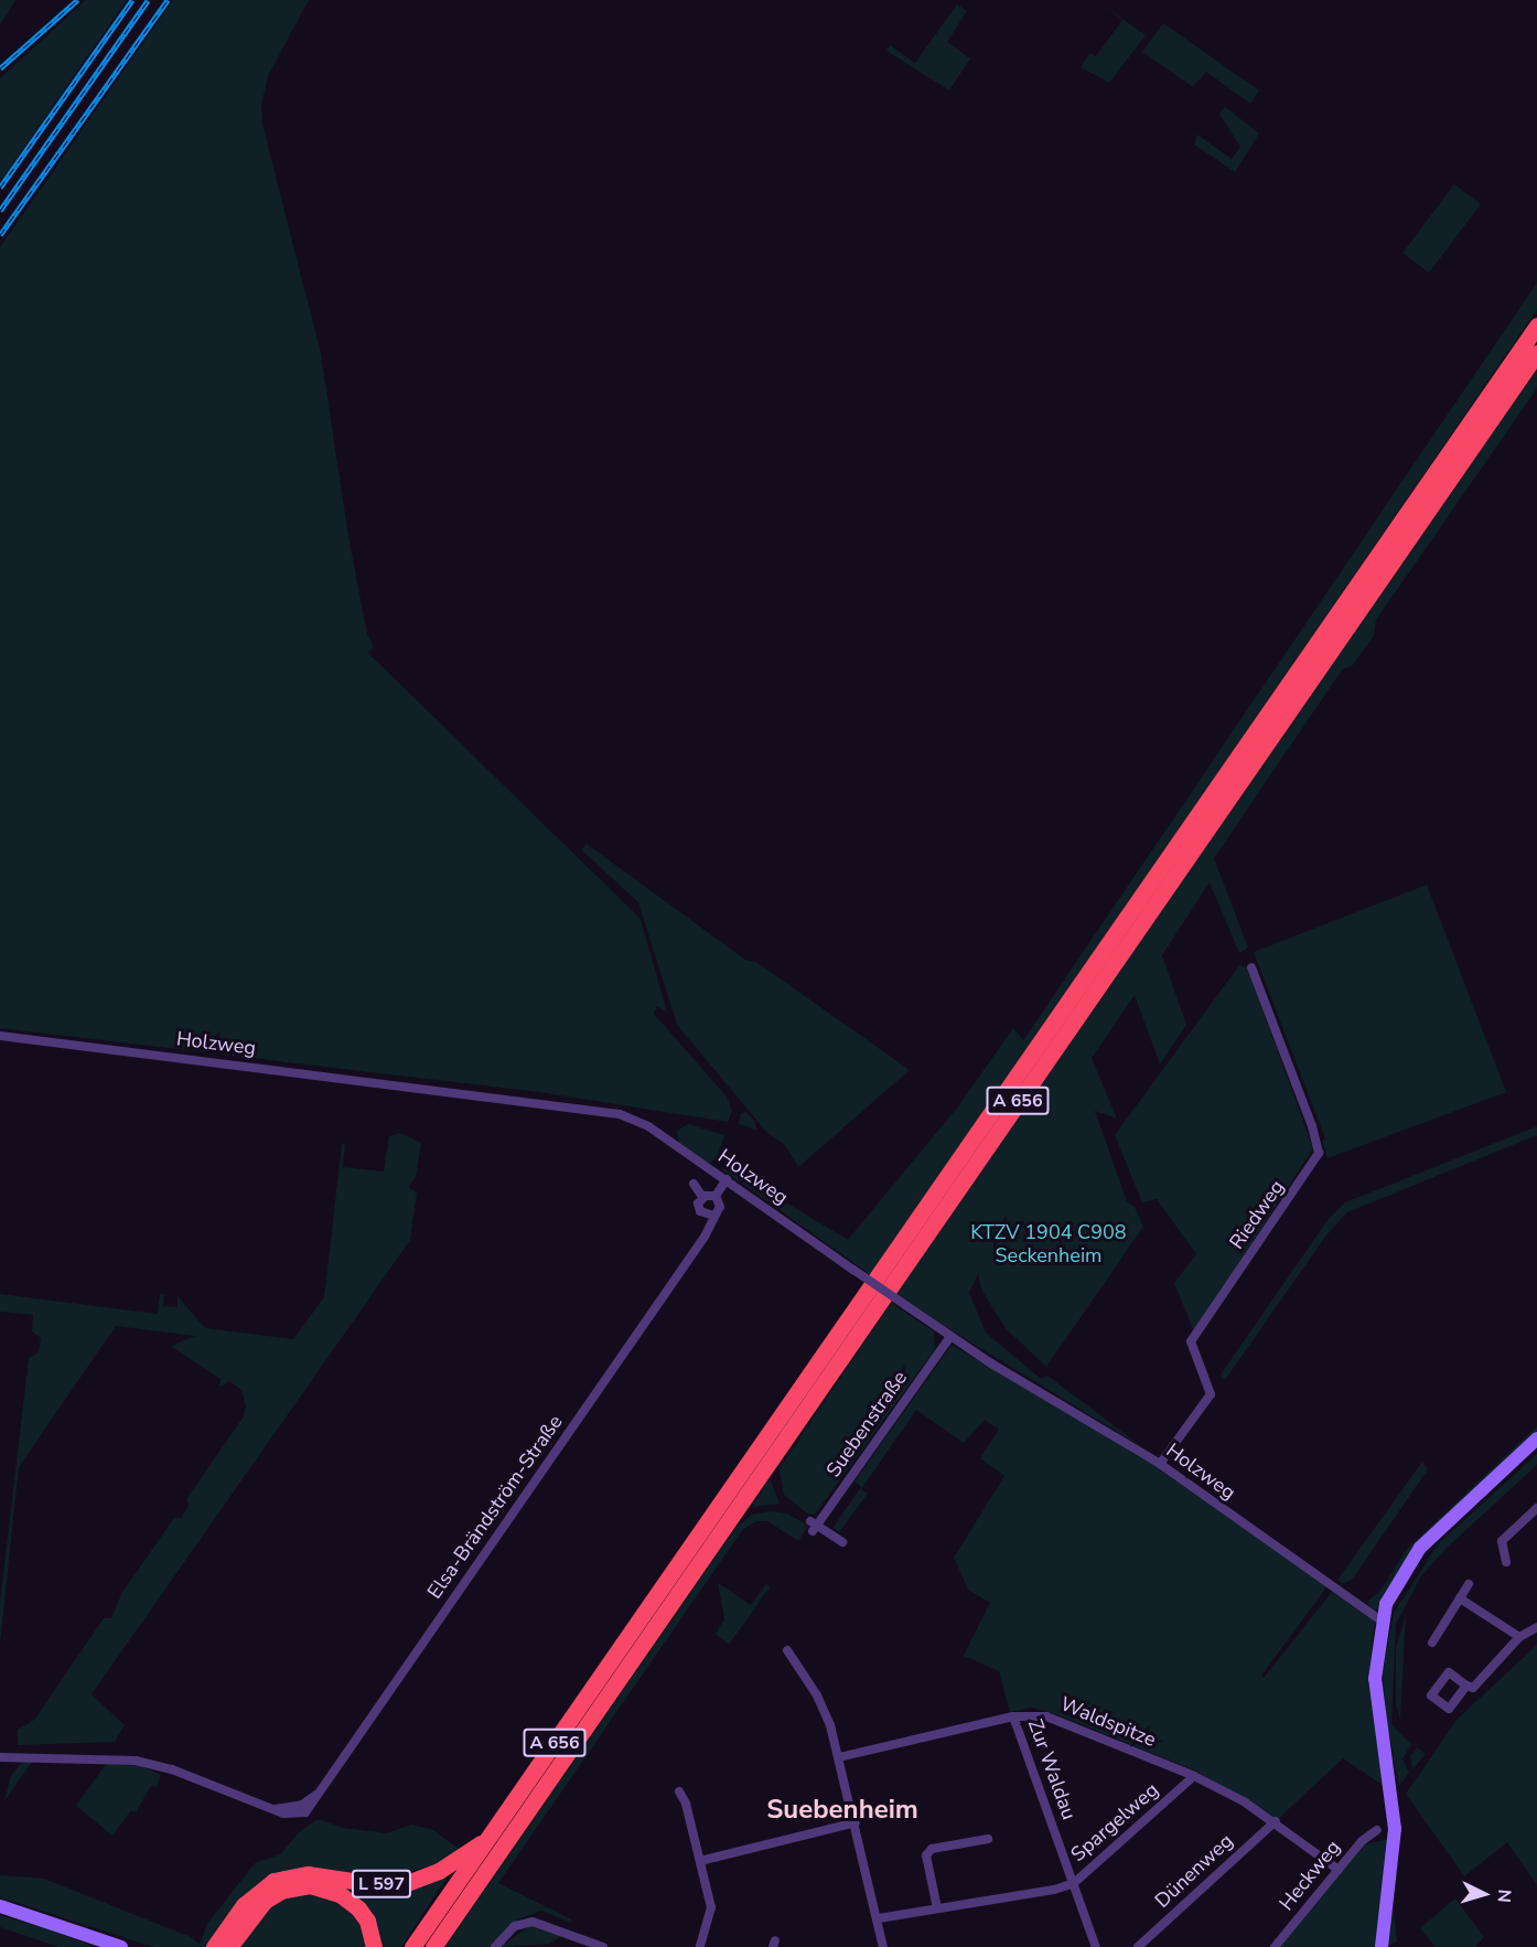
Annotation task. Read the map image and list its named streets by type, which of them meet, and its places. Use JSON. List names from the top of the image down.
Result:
{
  "streets": {
    "highway": ["A 656", "L 597"],
    "street": [
      "Holzweg",
      "Riedweg",
      "Suebenstraße",
      "Elsa-Brändström-Straße",
      "Waldspitze",
      "Zur Waldau",
      "Spargelweg",
      "Dünenweg",
      "Heckweg"
    ]
  },
  "crossings": [
    ["Holzweg", "Riedweg"],
    ["Holzweg", "Suebenstraße"],
    ["A 656", "L 597"],
    ["Waldspitze", "Zur Waldau"],
    ["Waldspitze", "Spargelweg"],
    ["Waldspitze", "Dünenweg"],
    ["Waldspitze", "Heckweg"],
    ["Zur Waldau", "Spargelweg"]
  ],
  "districts": ["Suebenheim"],
  "parks": ["KTZV 1904 C908 Seckenheim"],
  "north": "right"
}
